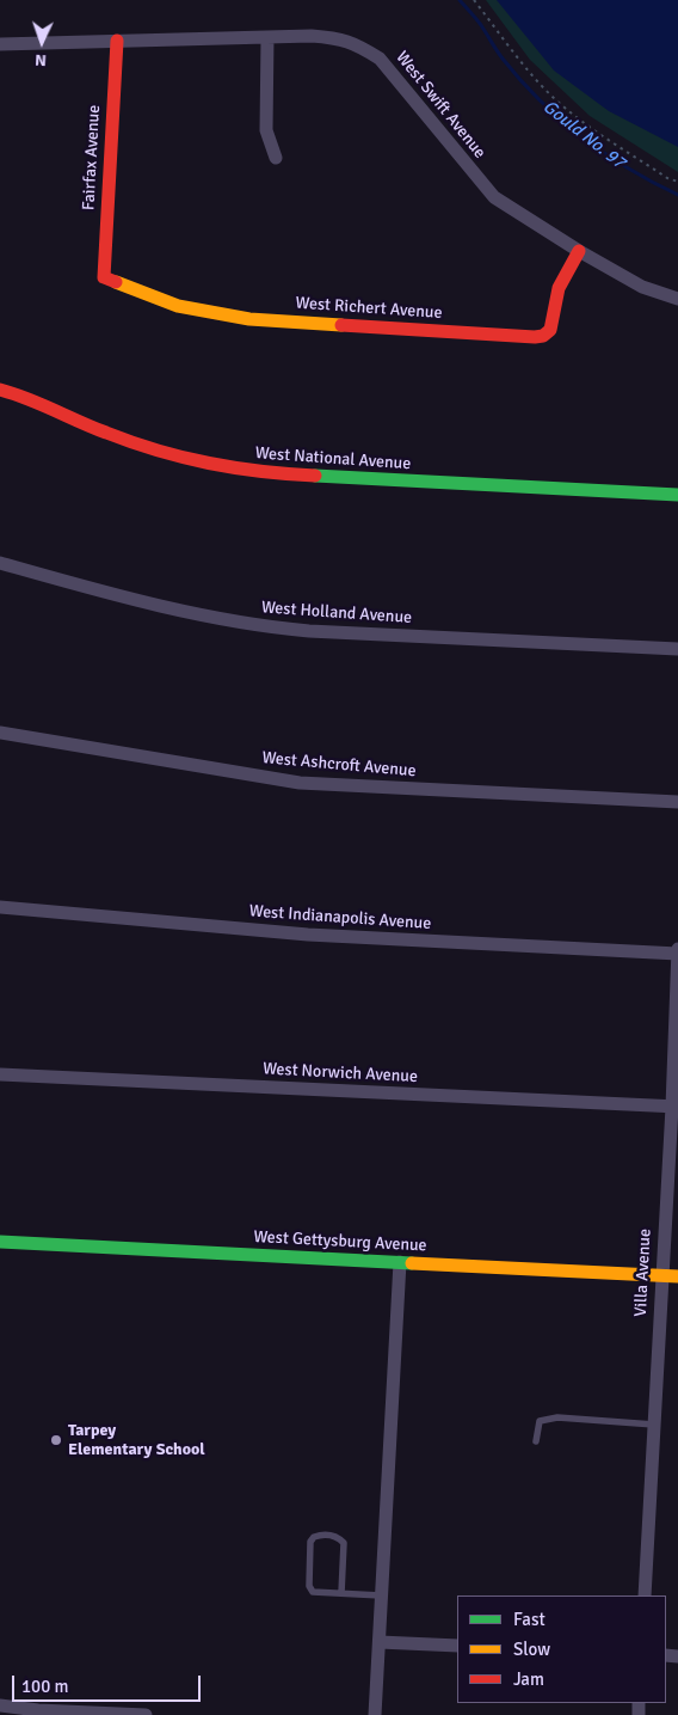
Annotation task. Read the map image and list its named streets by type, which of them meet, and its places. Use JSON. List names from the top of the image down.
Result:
{
  "streets": {
    "street": [
      "West Swift Avenue",
      "Fairfax Avenue",
      "West Richert Avenue",
      "West National Avenue",
      "West Holland Avenue",
      "West Ashcroft Avenue",
      "West Indianapolis Avenue",
      "West Norwich Avenue",
      "West Gettysburg Avenue",
      "Villa Avenue"
    ]
  },
  "crossings": [
    ["West Swift Avenue", "Fairfax Avenue"],
    ["West Swift Avenue", "West Richert Avenue"],
    ["Fairfax Avenue", "West Richert Avenue"],
    ["West Indianapolis Avenue", "Villa Avenue"],
    ["West Norwich Avenue", "Villa Avenue"],
    ["West Gettysburg Avenue", "Villa Avenue"]
  ],
  "water": ["Gould No. 97"],
  "places": ["Tarpey Elementary School"],
  "legend": ["Fast", "Slow", "Jam"],
  "scale_bar": "100 m",
  "north": "bottom"
}
